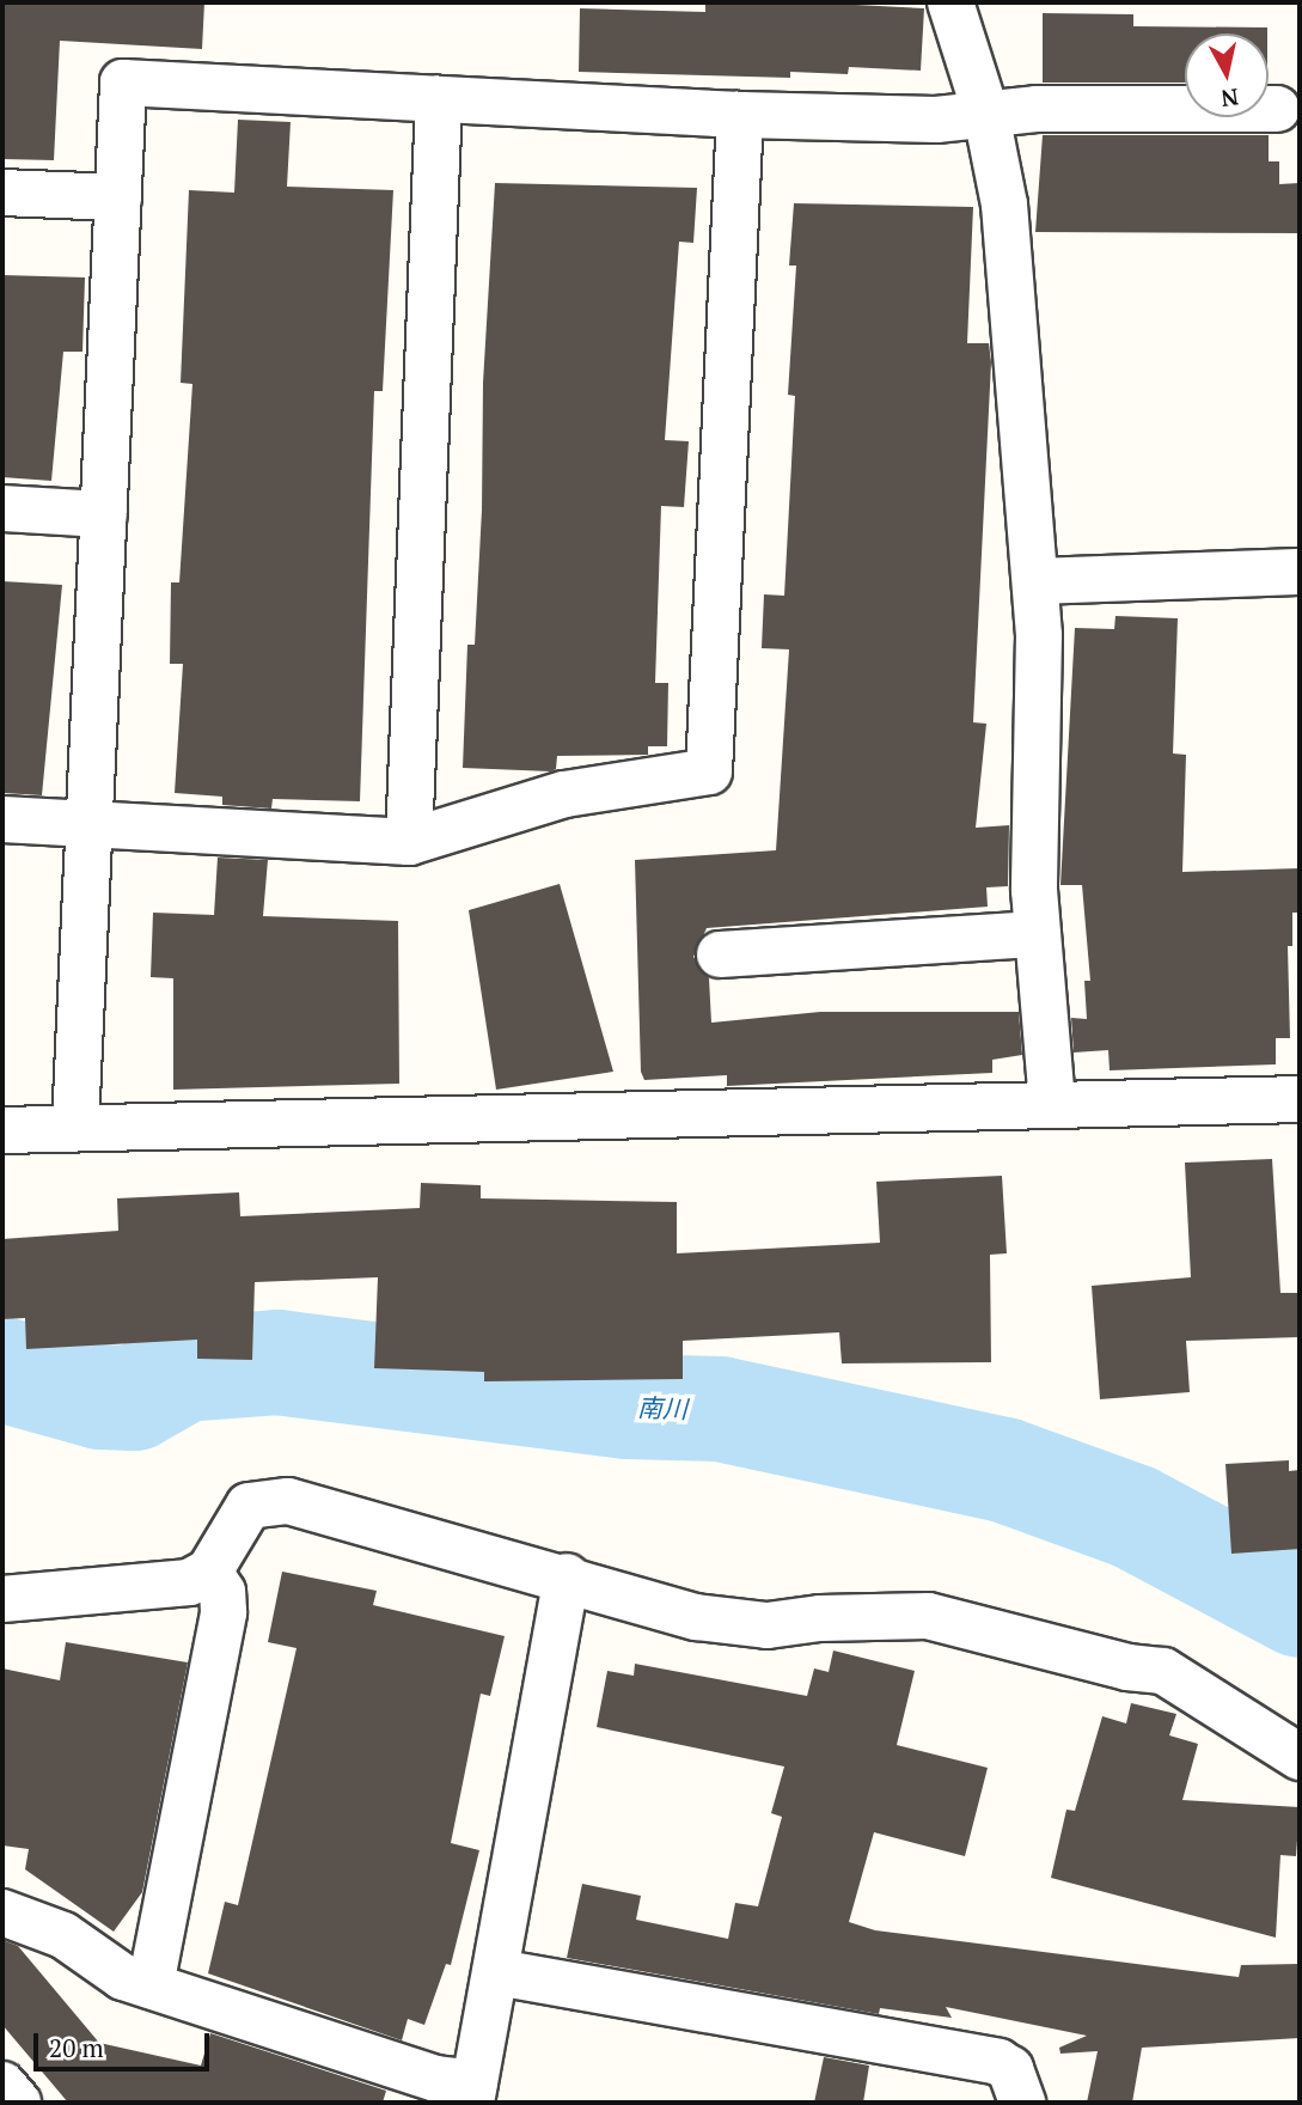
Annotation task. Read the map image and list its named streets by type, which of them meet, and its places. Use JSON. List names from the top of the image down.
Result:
{
  "water": ["南川"],
  "scale_bar": "20 m",
  "north": "bottom"
}
